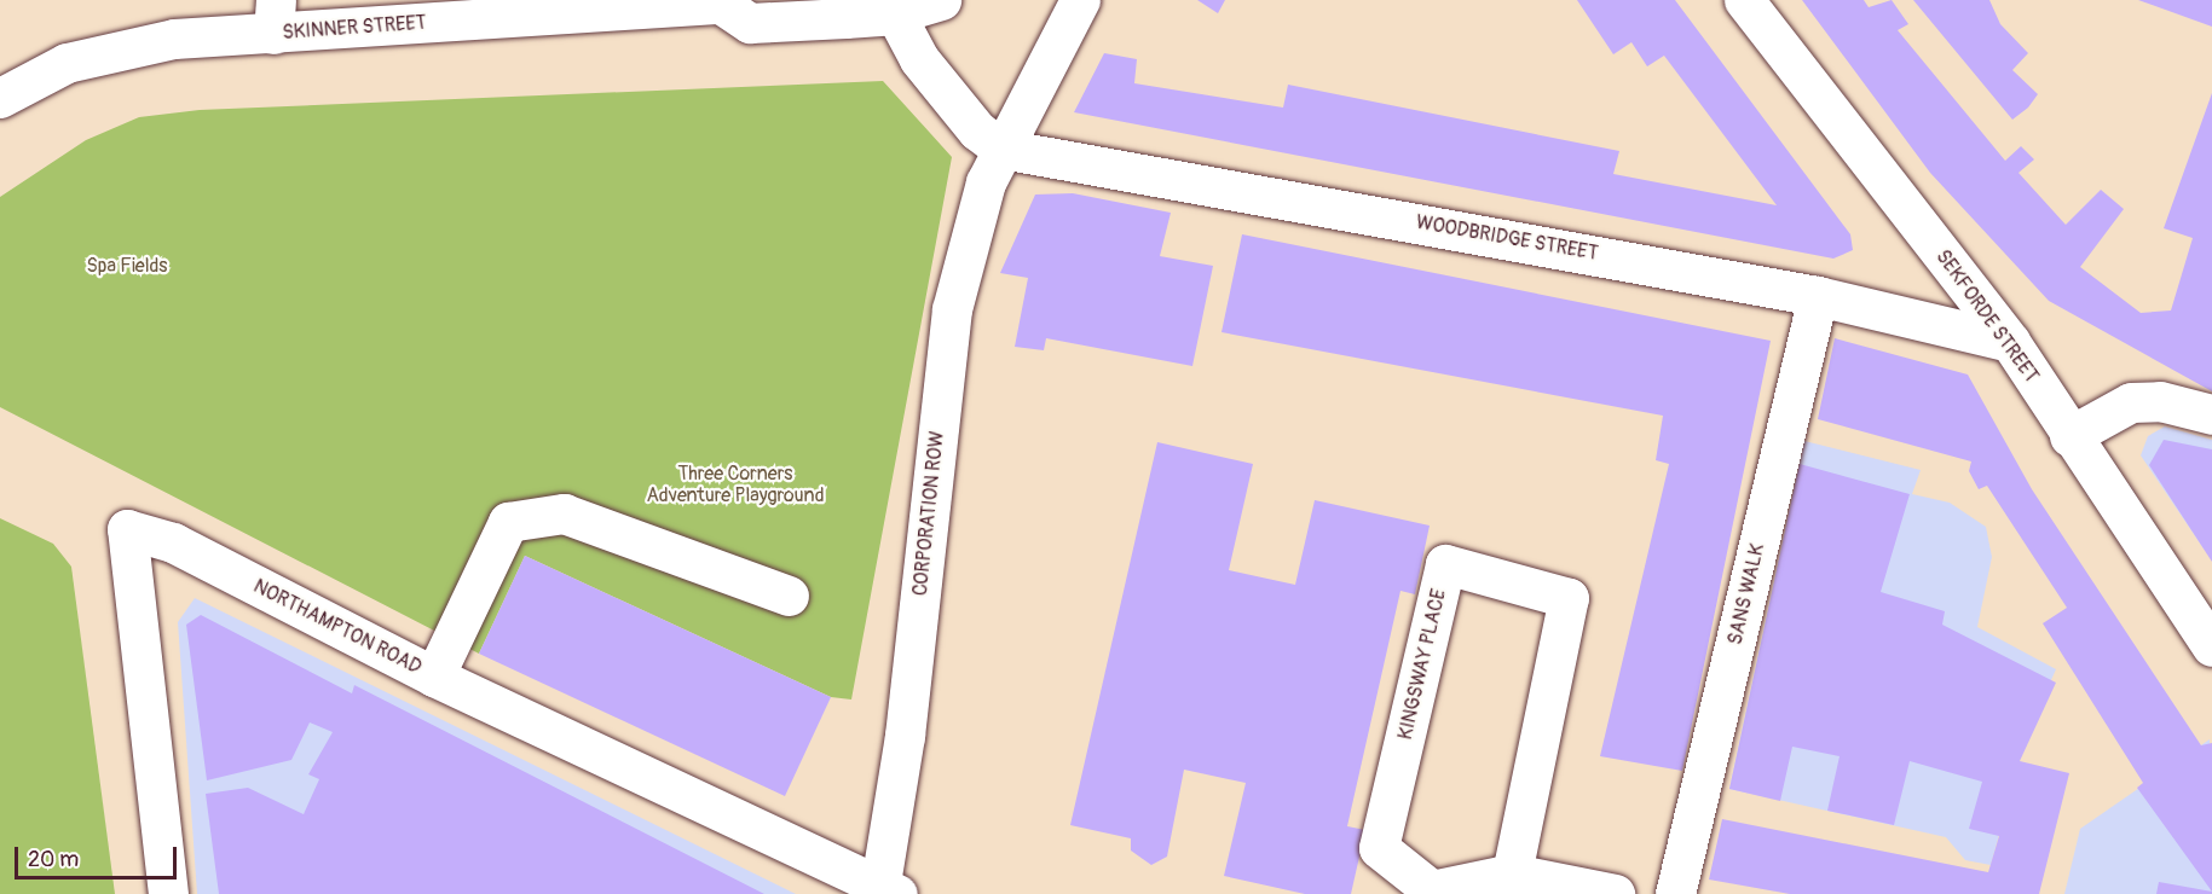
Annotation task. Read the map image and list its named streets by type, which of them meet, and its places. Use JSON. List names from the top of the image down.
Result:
{
  "streets": {
    "street": [
      "SKINNER STREET",
      "WOODBRIDGE STREET",
      "SEKFORDE STREET",
      "CORPORATION ROW",
      "SANS WALK",
      "NORTHAMPTON ROAD",
      "KINGSWAY PLACE"
    ]
  },
  "crossings": [
    ["WOODBRIDGE STREET", "SEKFORDE STREET"],
    ["WOODBRIDGE STREET", "CORPORATION ROW"],
    ["WOODBRIDGE STREET", "SANS WALK"],
    ["CORPORATION ROW", "NORTHAMPTON ROAD"]
  ],
  "parks": ["Spa Fields", "Three Corners Adventure Playground"],
  "scale_bar": "20 m"
}
